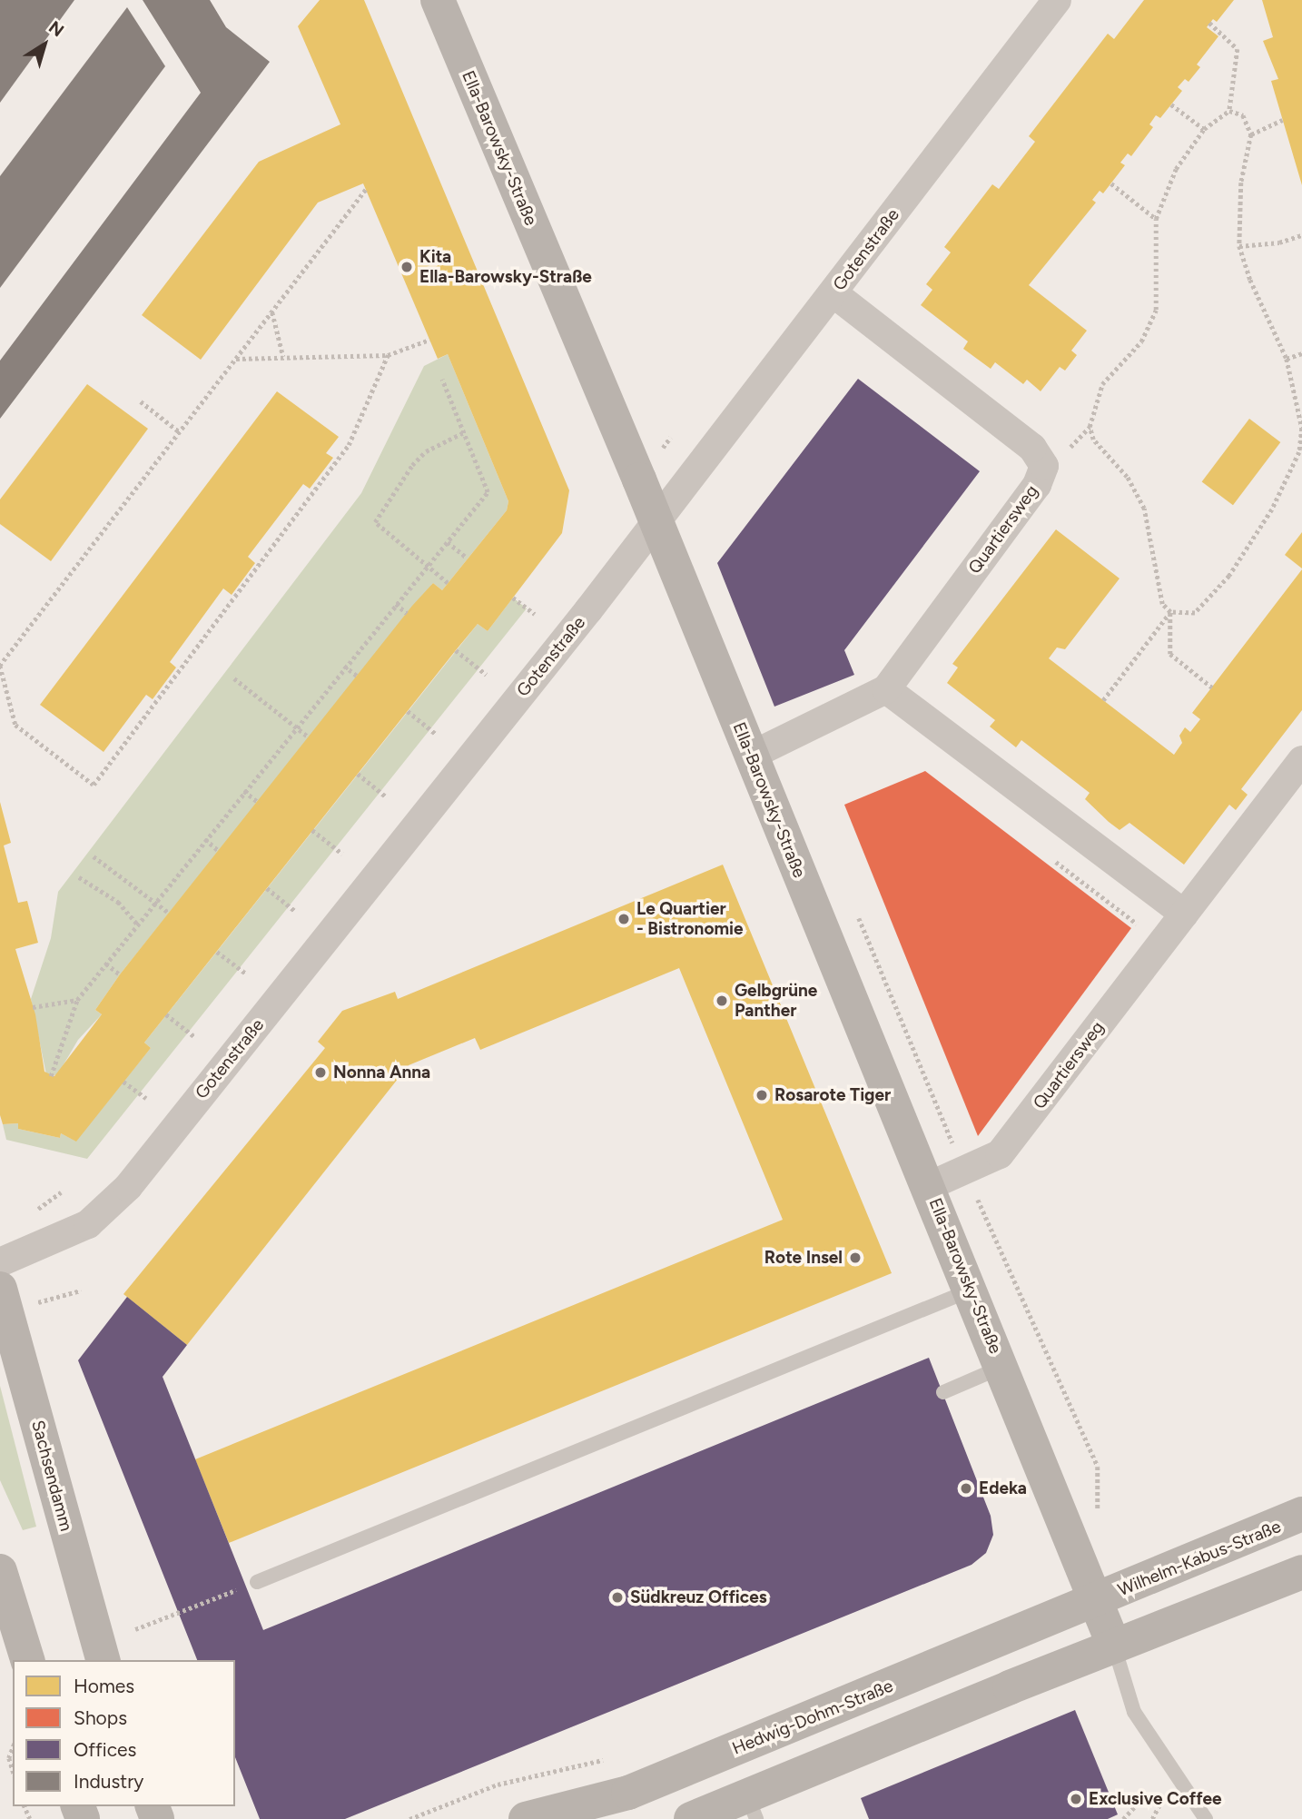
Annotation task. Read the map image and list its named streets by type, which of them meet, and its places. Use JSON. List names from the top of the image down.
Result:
{
  "streets": {
    "street": [
      "Ella-Barowsky-Straße",
      "Gotenstraße",
      "Quartiersweg",
      "Sachsendamm",
      "Wilhelm-Kabus-Straße",
      "Hedwig-Dohm-Straße"
    ]
  },
  "crossings": [
    ["Ella-Barowsky-Straße", "Gotenstraße"],
    ["Ella-Barowsky-Straße", "Quartiersweg"],
    ["Ella-Barowsky-Straße", "Wilhelm-Kabus-Straße"],
    ["Ella-Barowsky-Straße", "Hedwig-Dohm-Straße"],
    ["Gotenstraße", "Quartiersweg"],
    ["Wilhelm-Kabus-Straße", "Hedwig-Dohm-Straße"]
  ],
  "places": [
    "Kita Ella-Barowsky-Straße",
    "Le Quartier - Bistronomie",
    "Gelbgrüne Panther",
    "Nonna Anna",
    "Rosarote Tiger",
    "Rote Insel",
    "Edeka",
    "Südkreuz Offices",
    "Exclusive Coffee"
  ],
  "legend": [
    "Homes",
    "Shops",
    "Offices",
    "Industry"
  ],
  "north": "top right"
}
